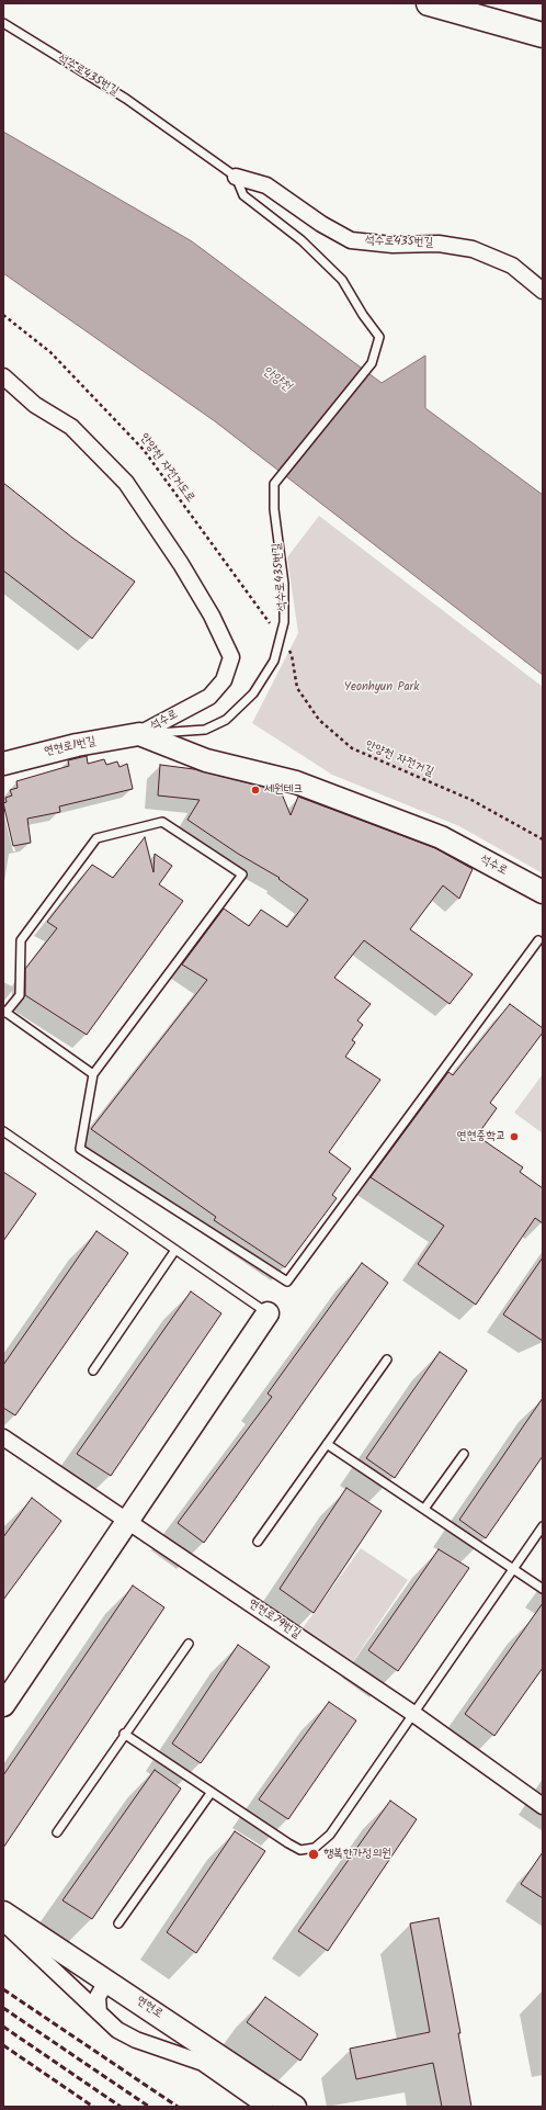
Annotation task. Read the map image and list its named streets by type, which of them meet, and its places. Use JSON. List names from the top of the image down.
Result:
{
  "streets": {
    "street": [
      "석수로435번길",
      "석수로",
      "연현로1번길",
      "연현로79번길",
      "연현로"
    ],
    "path": ["안양천 자전거도로", "안양천 자전거길"]
  },
  "crossings": [
    ["석수로435번길", "안양천 자전거도로"],
    ["석수로435번길", "석수로"],
    ["석수로435번길", "연현로1번길"],
    ["안양천 자전거도로", "안양천 자전거길"],
    ["석수로", "연현로1번길"]
  ],
  "water": ["안양천"],
  "parks": ["Yeonhyun Park"],
  "places": ["세원테크", "연현중학교", "행복한가정의원"]
}
